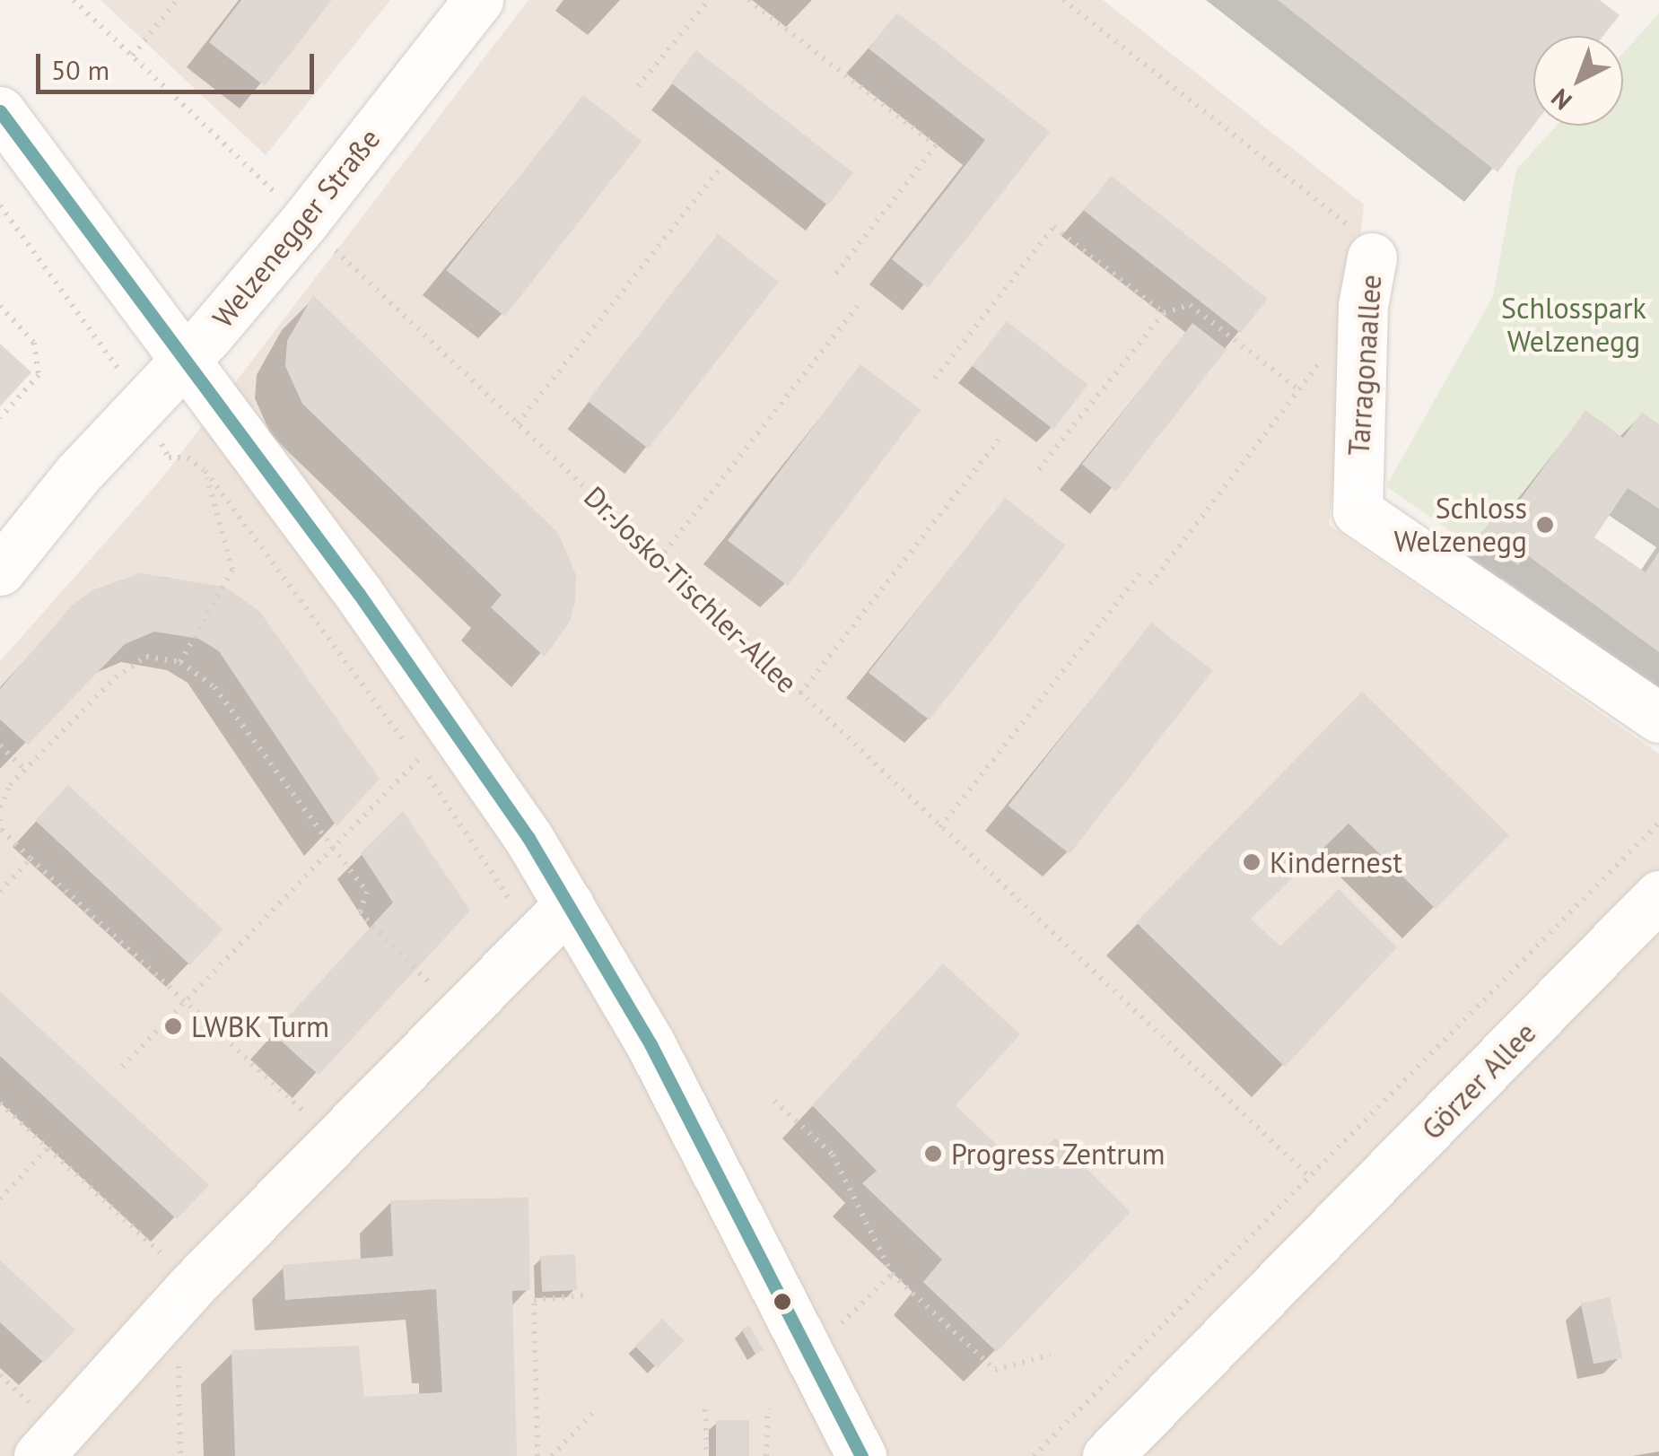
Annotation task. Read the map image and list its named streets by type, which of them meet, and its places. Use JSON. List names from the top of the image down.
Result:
{
  "streets": {
    "street": ["Welzenegger Straße", "Tarragonaallee", "Görzer Allee"],
    "path": ["Dr.-Josko-Tischler-Allee"]
  },
  "crossings": [
    ["Welzenegger Straße", "Dr.-Josko-Tischler-Allee"]
  ],
  "parks": ["Schlosspark Welzenegg"],
  "places": [
    "Schloss Welzenegg",
    "Kindernest",
    "LWBK Turm",
    "Progress Zentrum"
  ],
  "scale_bar": "50 m",
  "north": "bottom left"
}
